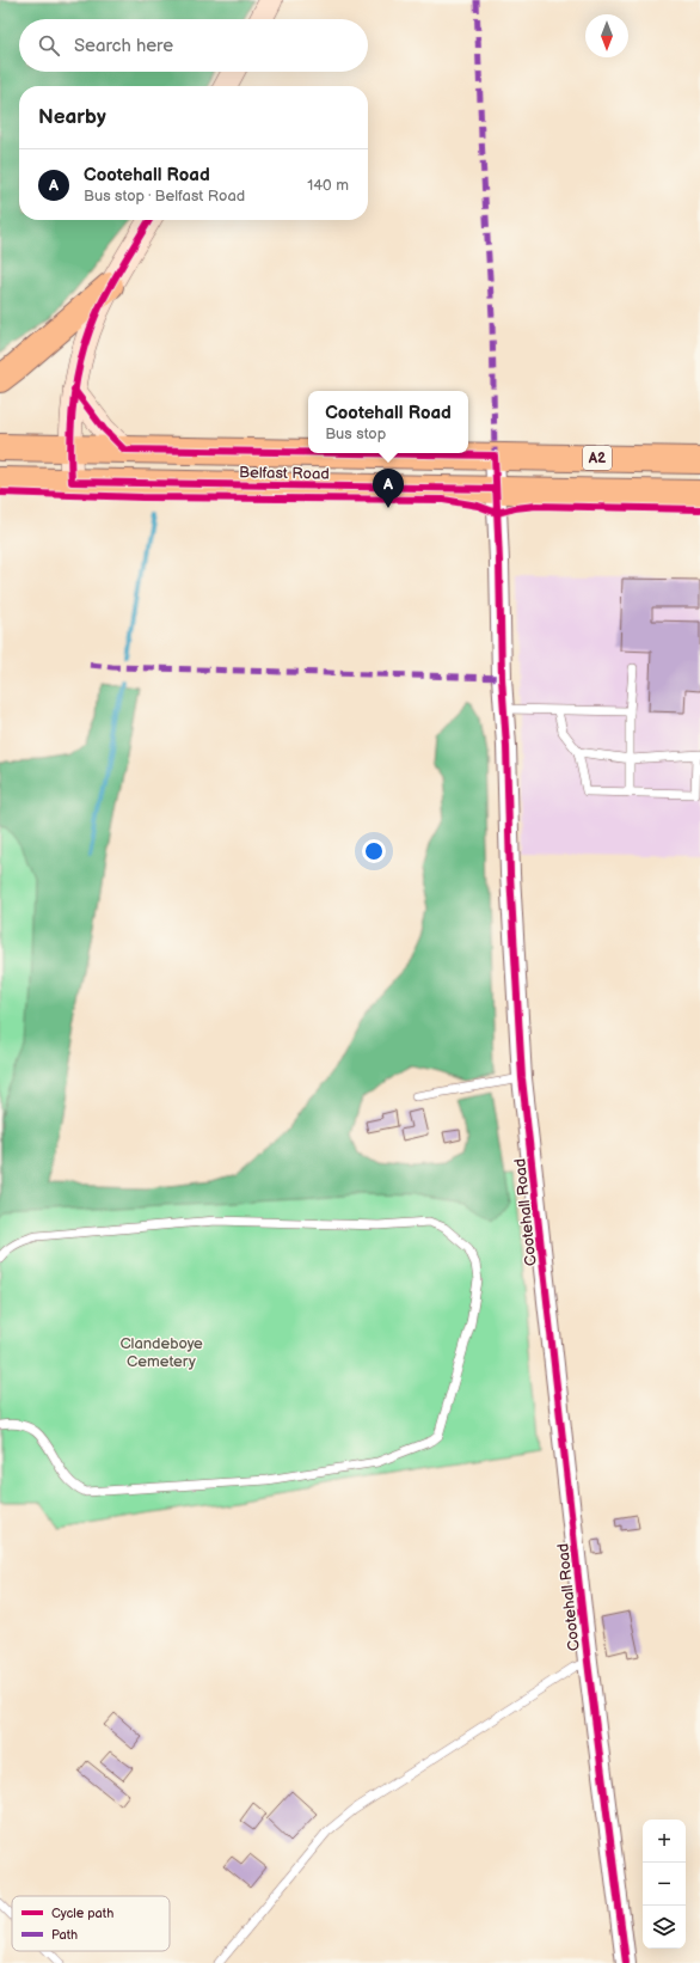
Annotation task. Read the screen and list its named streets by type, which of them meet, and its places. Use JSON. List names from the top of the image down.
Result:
{
  "streets": {
    "highway": ["A2", "Belfast Road"],
    "street": ["Cootehall Road"]
  },
  "crossings": [
    ["Belfast Road", "Cootehall Road"]
  ],
  "parks": ["Clandeboye Cemetery"],
  "legend": ["Cycle path", "Path"],
  "north": "bottom",
  "page": {
    "search": "Search here",
    "heading": "Nearby",
    "list": [
      {
        "mark": "A",
        "name": "Cootehall Road",
        "note": "Bus stop · Belfast Road",
        "value": "140 m"
      }
    ],
    "popup": ["Cootehall Road", "Bus stop"],
    "pins": "A",
    "map_buttons": ["+", "−"]
  }
}
